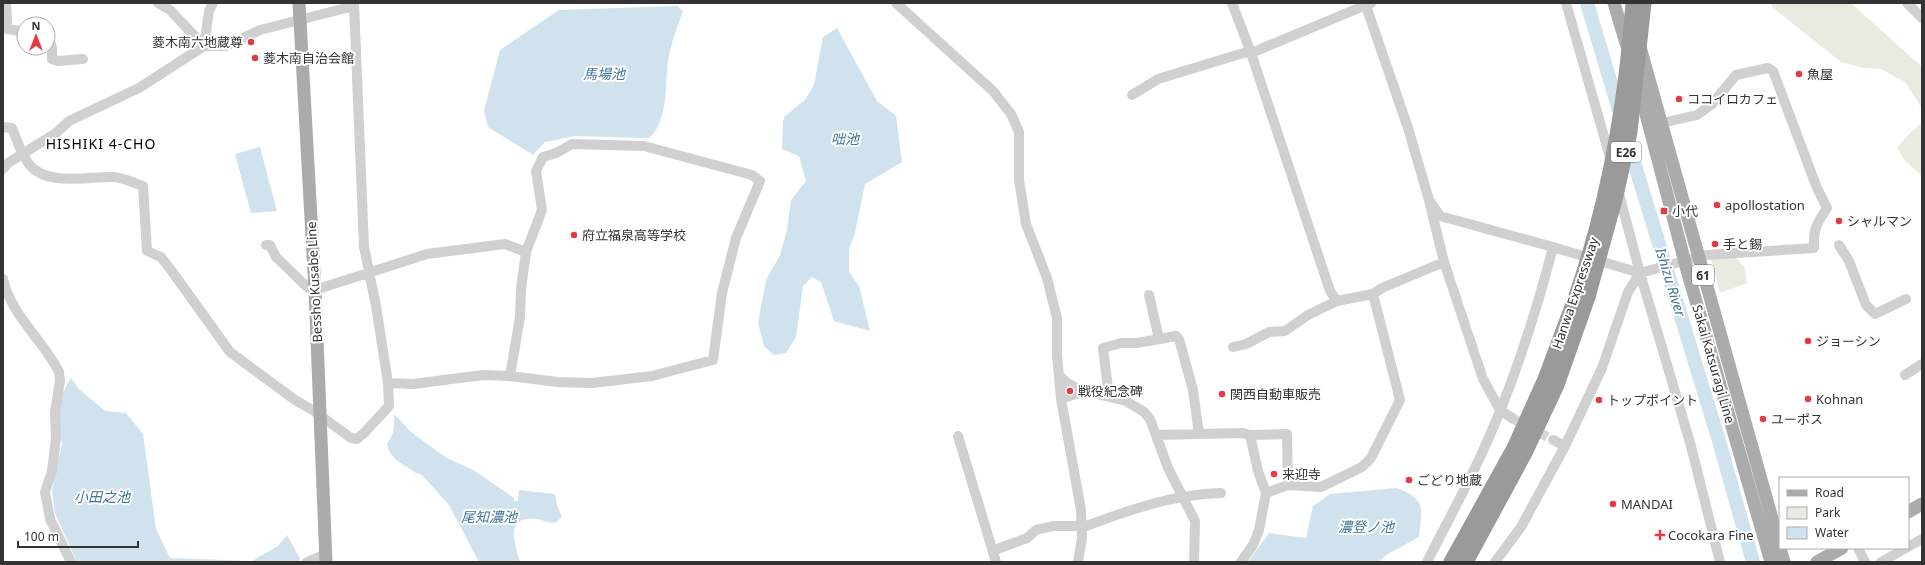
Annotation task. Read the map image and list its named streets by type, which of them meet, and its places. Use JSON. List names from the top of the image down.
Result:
{
  "streets": {
    "highway": ["E26", "Hanwa Expressway"],
    "main road": ["61", "Bessho Kusabe Line", "Sakai Katsuragi Line"]
  },
  "districts": ["HISHIKI 4-CHO"],
  "water": [
    "馬場池",
    "咄池",
    "Ishizu River",
    "小田之池",
    "尾知濃池",
    "濃登ノ池"
  ],
  "places": {
    "other": [
      "菱木南六地蔵尊",
      "菱木南自治会館",
      "魚屋",
      "ココイロカフェ",
      "apollostation",
      "シャルマン",
      "府立福泉高等学校",
      "手と錫",
      "ジョーシン",
      "戦役紀念碑",
      "関西自動車販売",
      "Kohnan",
      "トップポイント",
      "ユーポス",
      "来迎寺",
      "ごどり地蔵",
      "MANDAI"
    ],
    "transit": ["小代"],
    "health": ["Cocokara Fine"]
  },
  "legend": ["Road", "Park", "Water"],
  "scale_bar": "100 m",
  "north": "top"
}
